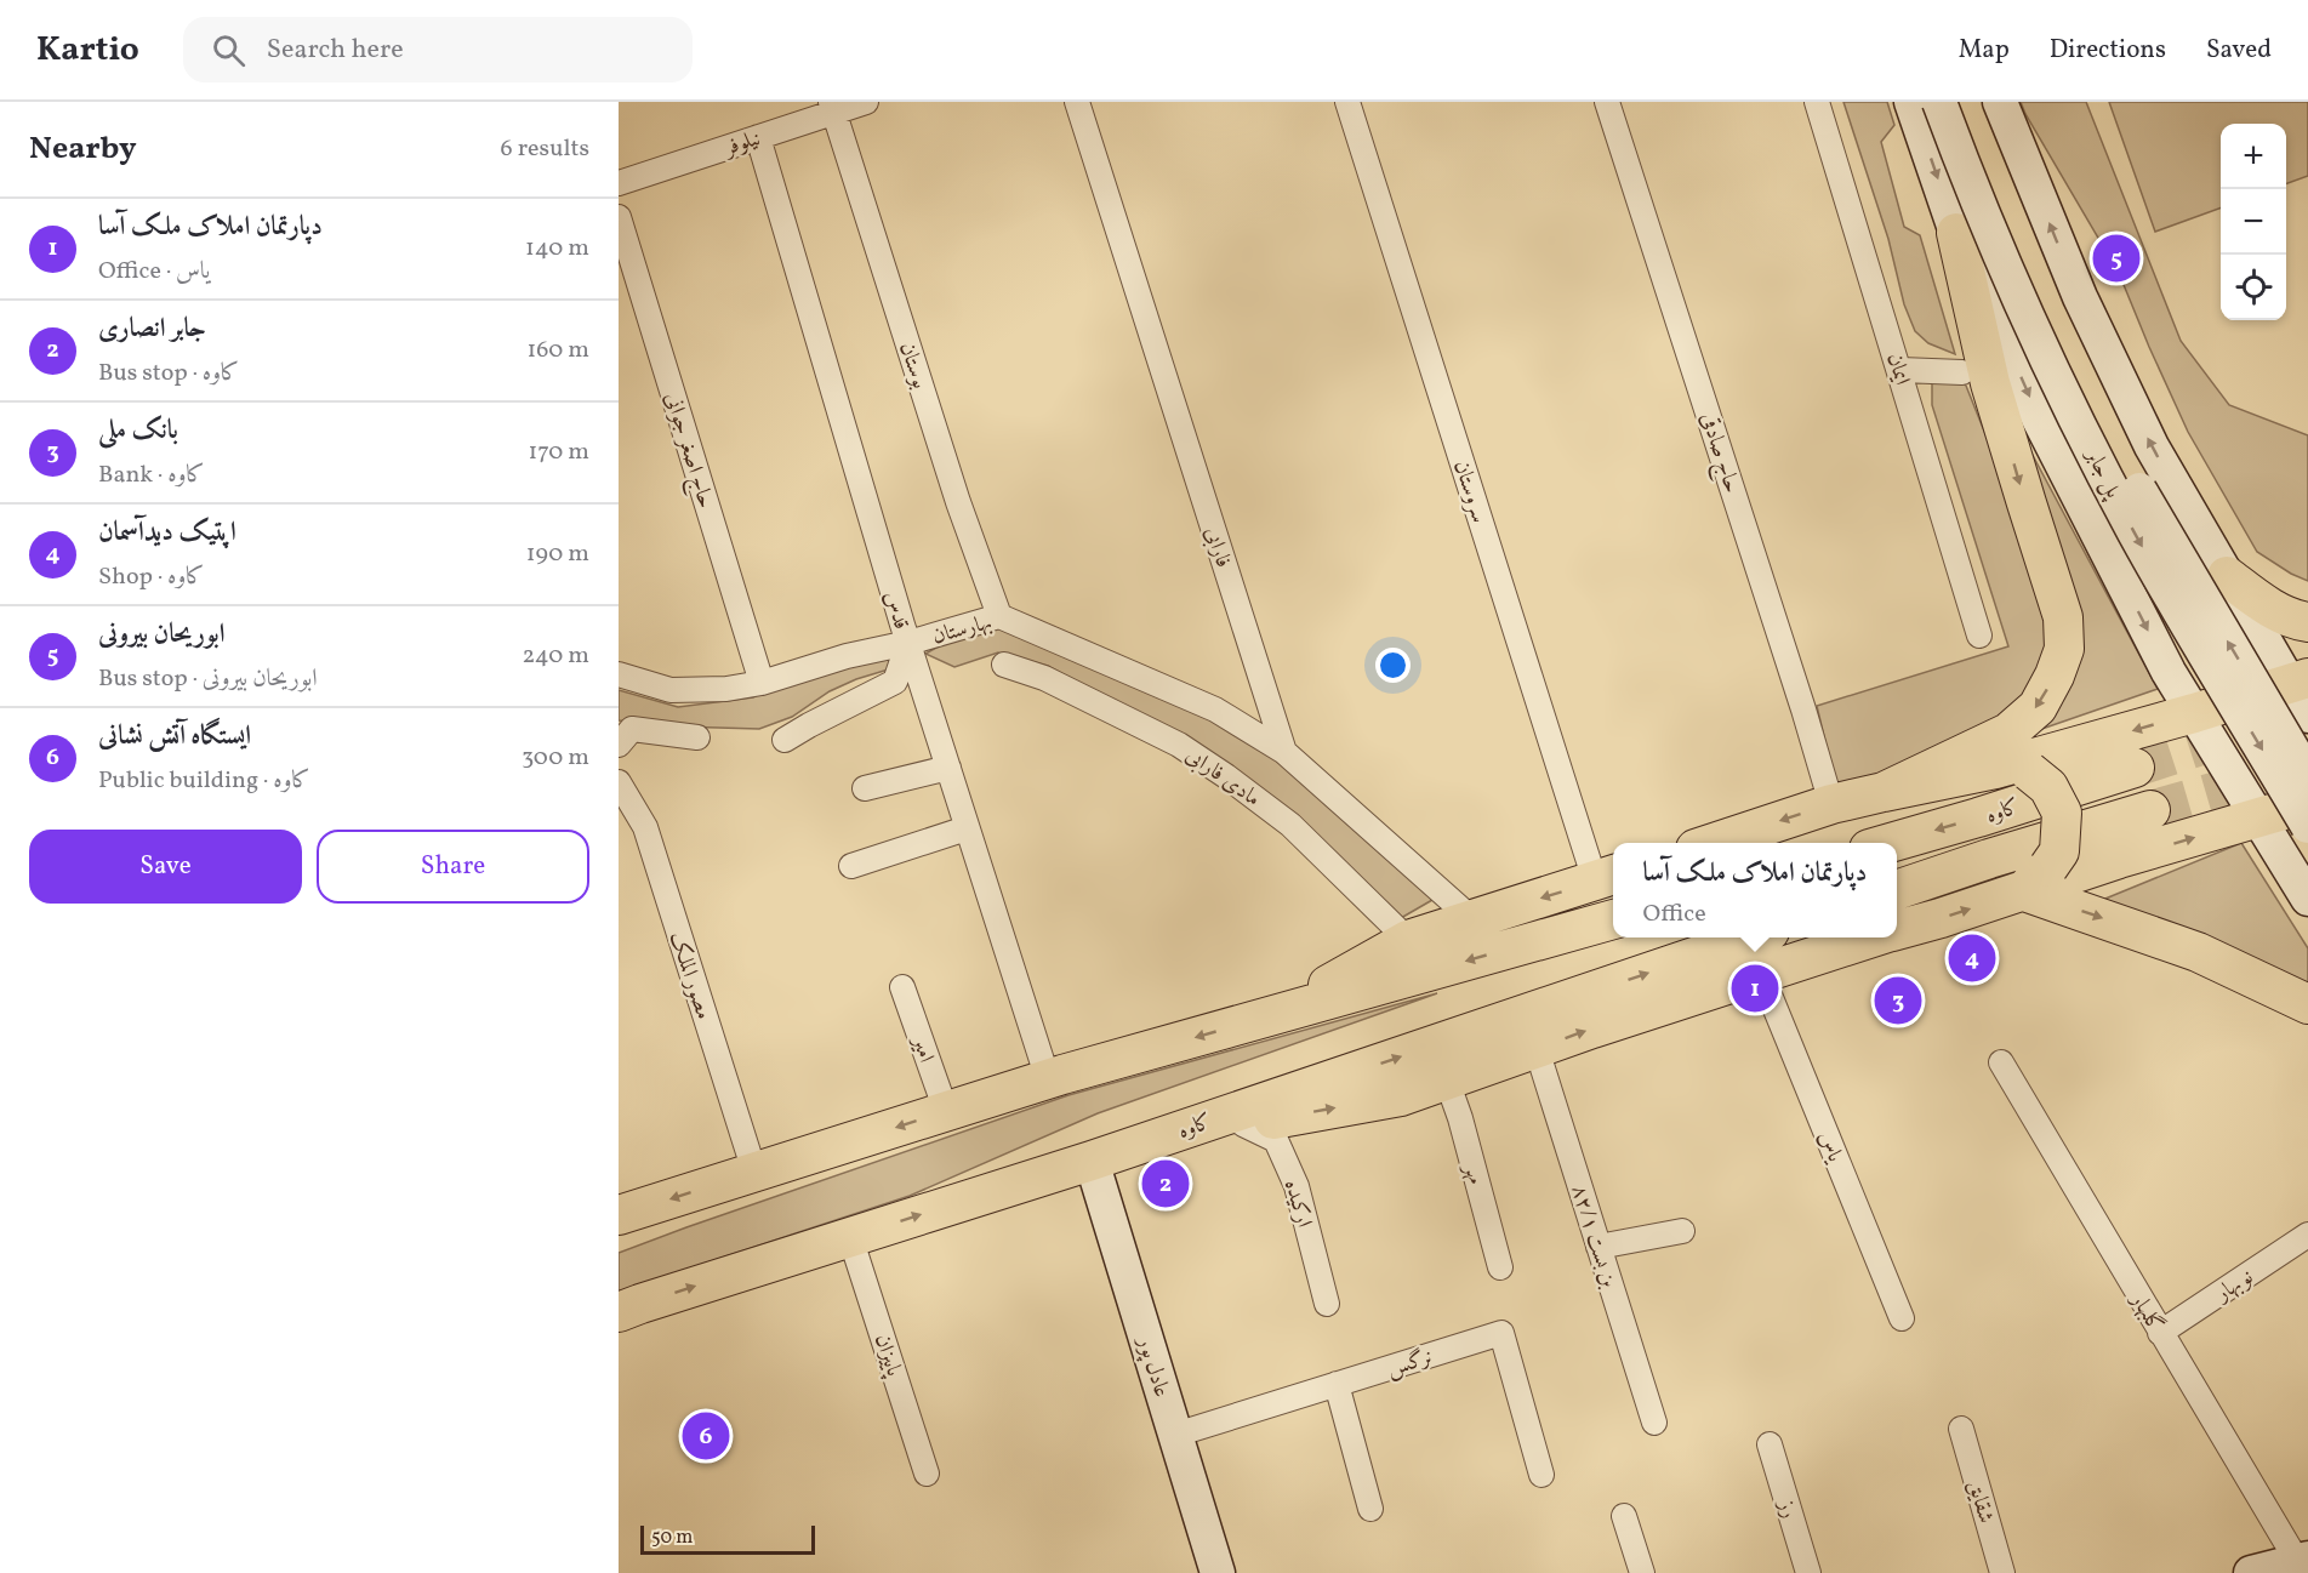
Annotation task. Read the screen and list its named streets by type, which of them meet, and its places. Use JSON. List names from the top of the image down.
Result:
{
  "streets": {
    "main road": ["پل جابر", "کاوه", "عادل پور"],
    "street": [
      "نیلوفر",
      "بوستان",
      "ایمان",
      "حاج اصغر جوانی",
      "حاج صادقی",
      "سروستان",
      "فارابی",
      "قدس",
      "بهارستان",
      "مادی فارابی",
      "مصور الملک",
      "امیر",
      "یاس",
      "مهر",
      "ارکیده",
      "بن بست ۸۲/۱",
      "نوبهار",
      "گلبهار",
      "پاییزان",
      "نرگس",
      "شقایق",
      "رز"
    ]
  },
  "crossings": [
    ["نیلوفر", "بوستان"],
    ["نیلوفر", "قدس"],
    ["بوستان", "بهارستان"],
    ["حاج اصغر جوانی", "بهارستان"],
    ["فارابی", "بهارستان"],
    ["قدس", "بهارستان"],
    ["کاوه", "پاییزان"],
    ["کاوه", "عادل پور"],
    ["نوبهار", "گلبهار"],
    ["نرگس", "عادل پور"]
  ],
  "scale_bar": "50 m",
  "page": {
    "header": "Kartio",
    "search": "Search here",
    "nav": ["Map", "Directions", "Saved"],
    "heading": ["Nearby", "6 results"],
    "map_buttons": ["+", "−"],
    "list": [
      {
        "mark": "1",
        "name": "دپارتمان املاک ملک آسا",
        "note": "Office · یاس",
        "value": "140 m"
      },
      {
        "mark": "2",
        "name": "جابر انصاری",
        "note": "Bus stop · کاوه",
        "value": "160 m"
      },
      {
        "mark": "3",
        "name": "بانک ملی",
        "note": "Bank · کاوه",
        "value": "170 m"
      },
      {
        "mark": "4",
        "name": "اپتیک دیدآسمان",
        "note": "Shop · کاوه",
        "value": "190 m"
      },
      {
        "mark": "5",
        "name": "ابوریحان بیرونی",
        "note": "Bus stop · ابوریحان بیرونی",
        "value": "240 m"
      },
      {
        "mark": "6",
        "name": "ایستگاه آتش نشانی",
        "note": "Public building · کاوه",
        "value": "300 m"
      }
    ],
    "pins": [
      "5",
      "4",
      "1",
      "3",
      "2",
      "6"
    ],
    "buttons": ["Save", "Share"],
    "popup": ["دپارتمان املاک ملک آسا", "Office"],
    "scale": "50 m"
  }
}
